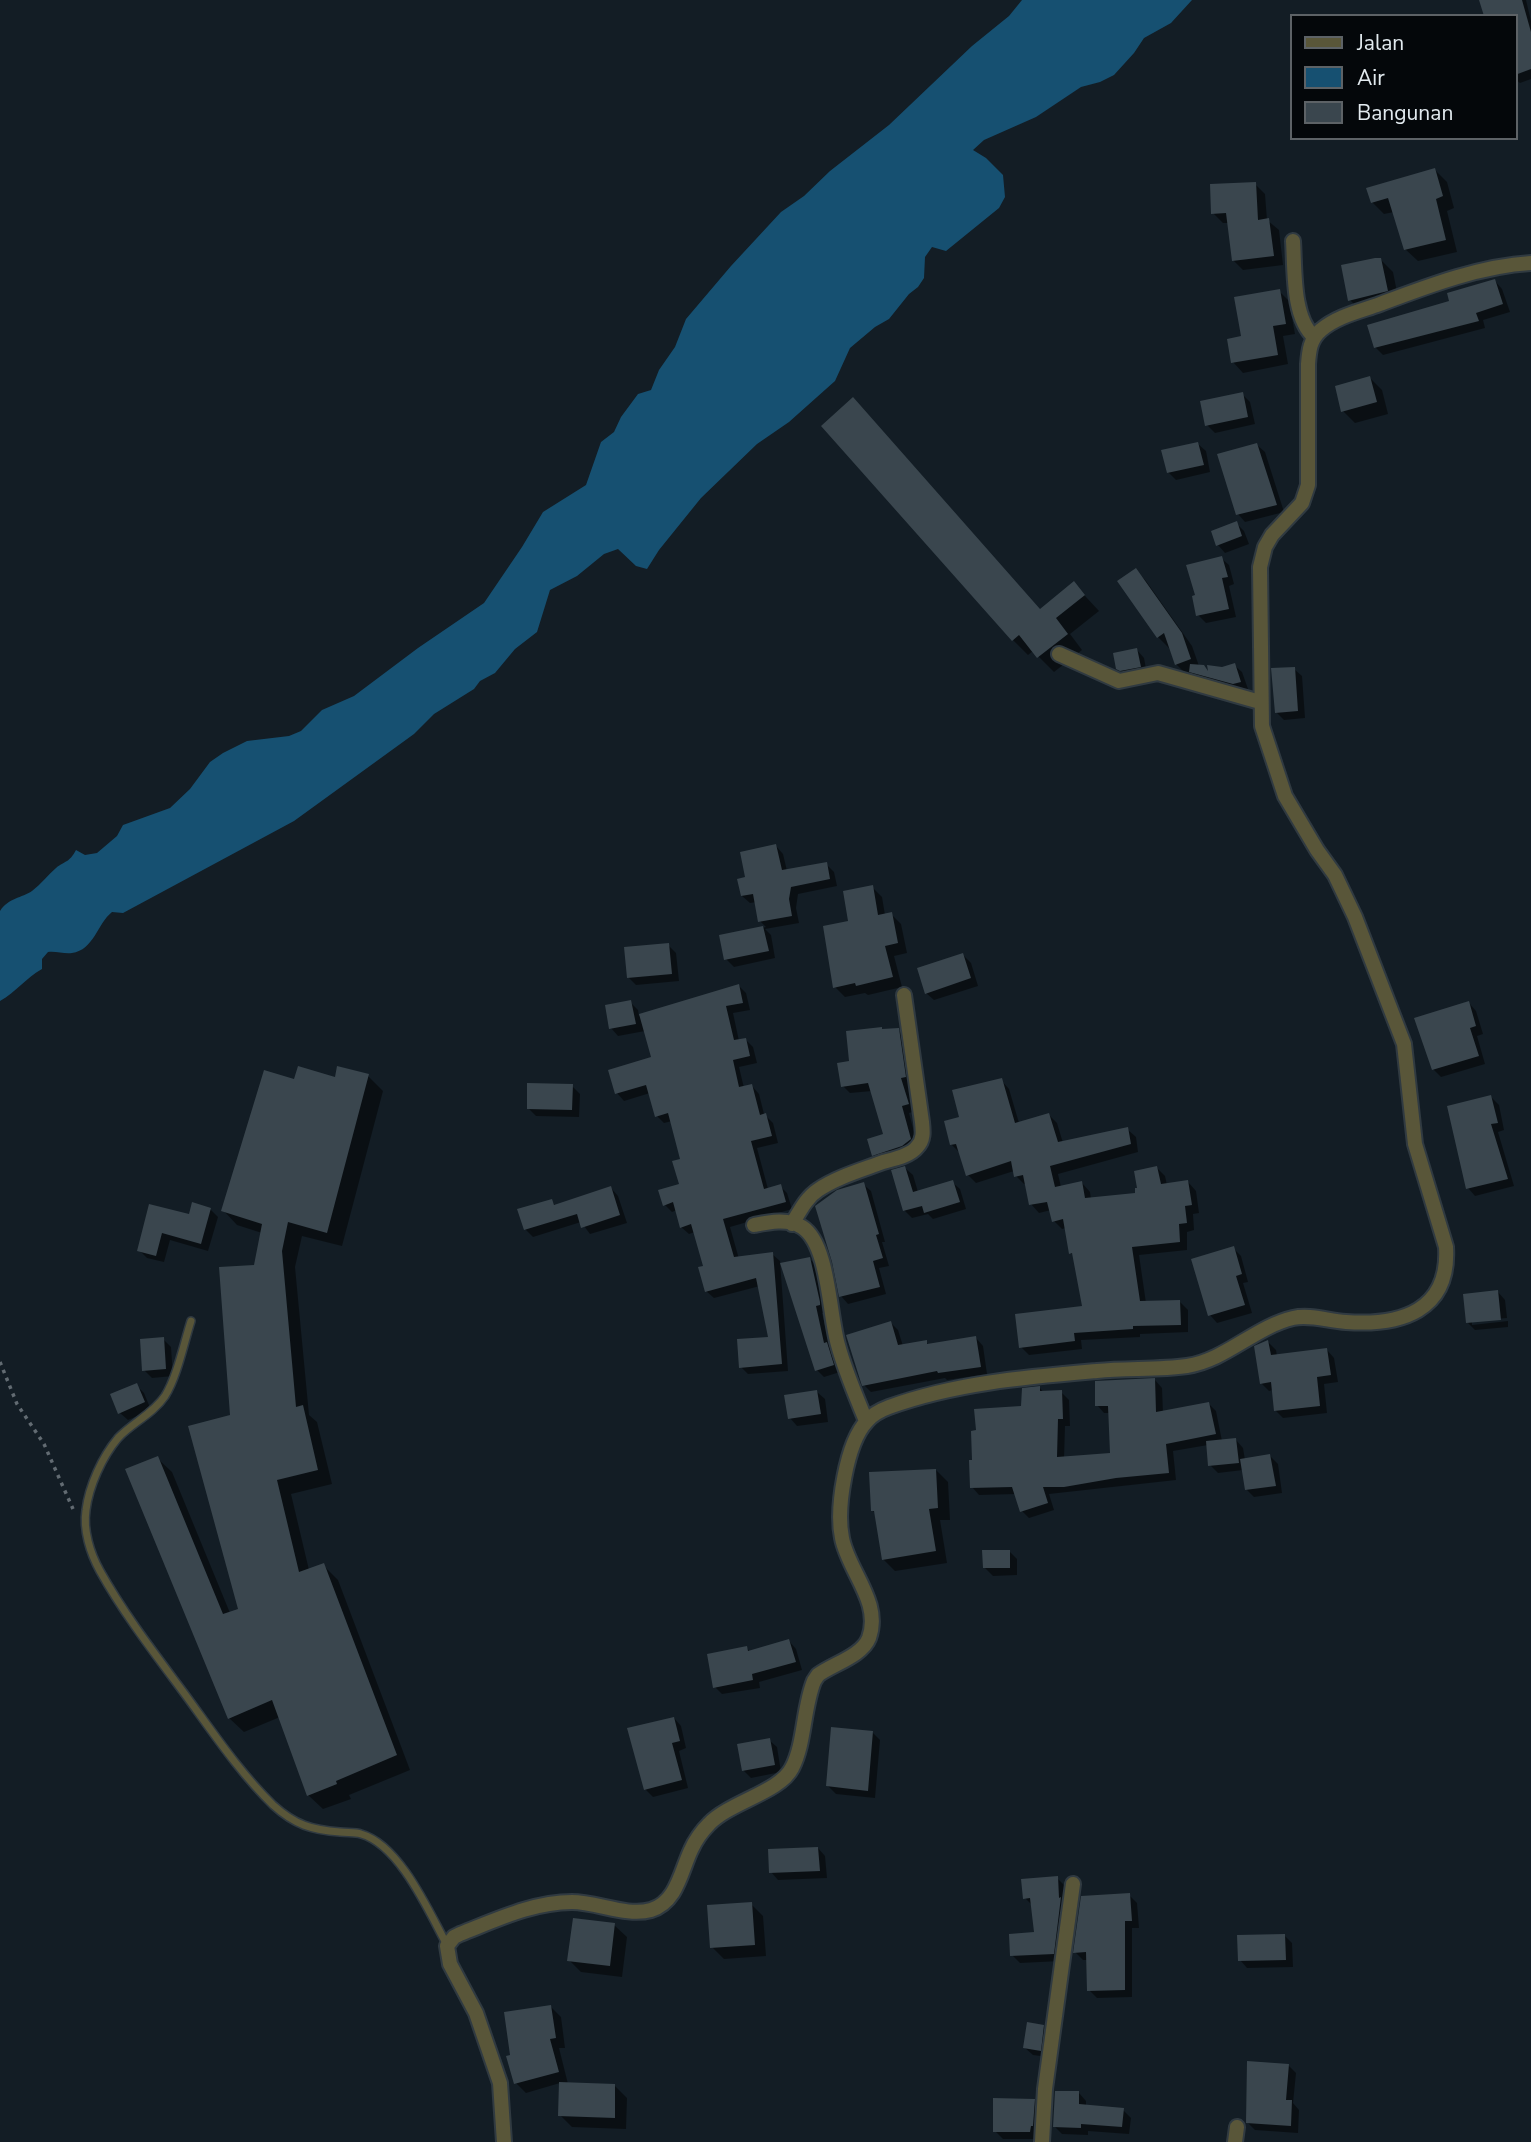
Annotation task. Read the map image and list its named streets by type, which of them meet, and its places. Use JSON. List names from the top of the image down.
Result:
{
  "legend": ["Jalan", "Air", "Bangunan"]
}
